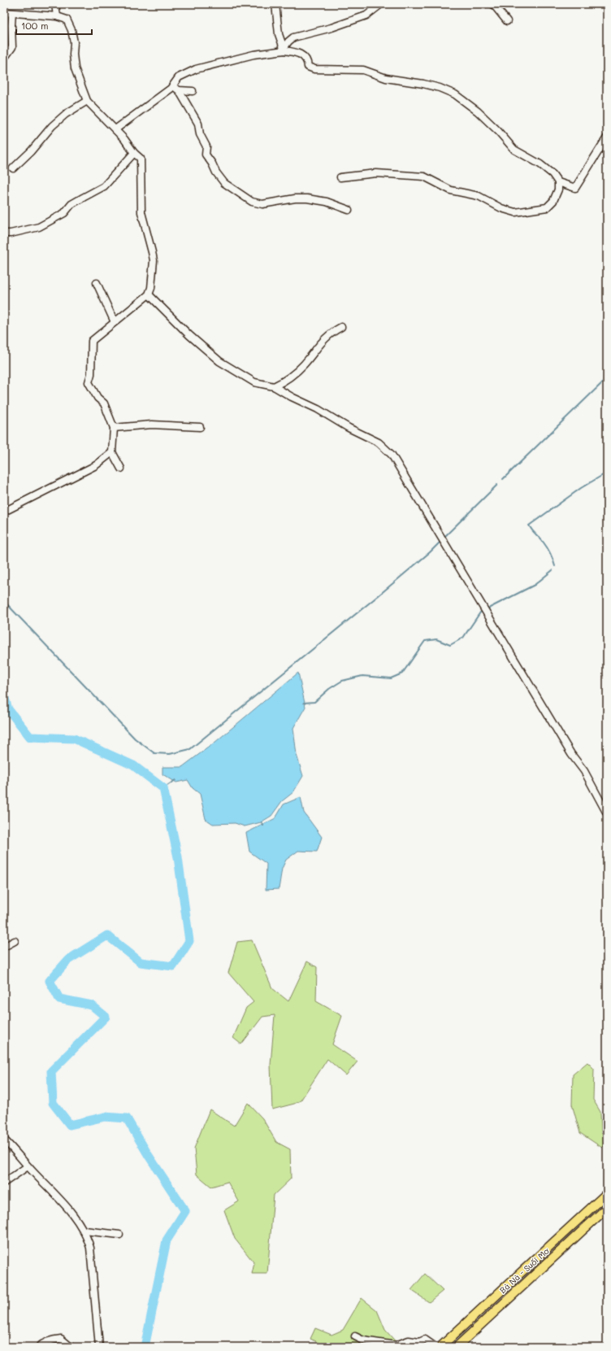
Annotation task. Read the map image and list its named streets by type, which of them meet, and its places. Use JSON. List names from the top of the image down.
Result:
{
  "streets": {
    "main road": ["Bà Nà - Suối Mơ"]
  },
  "scale_bar": "100 m"
}
